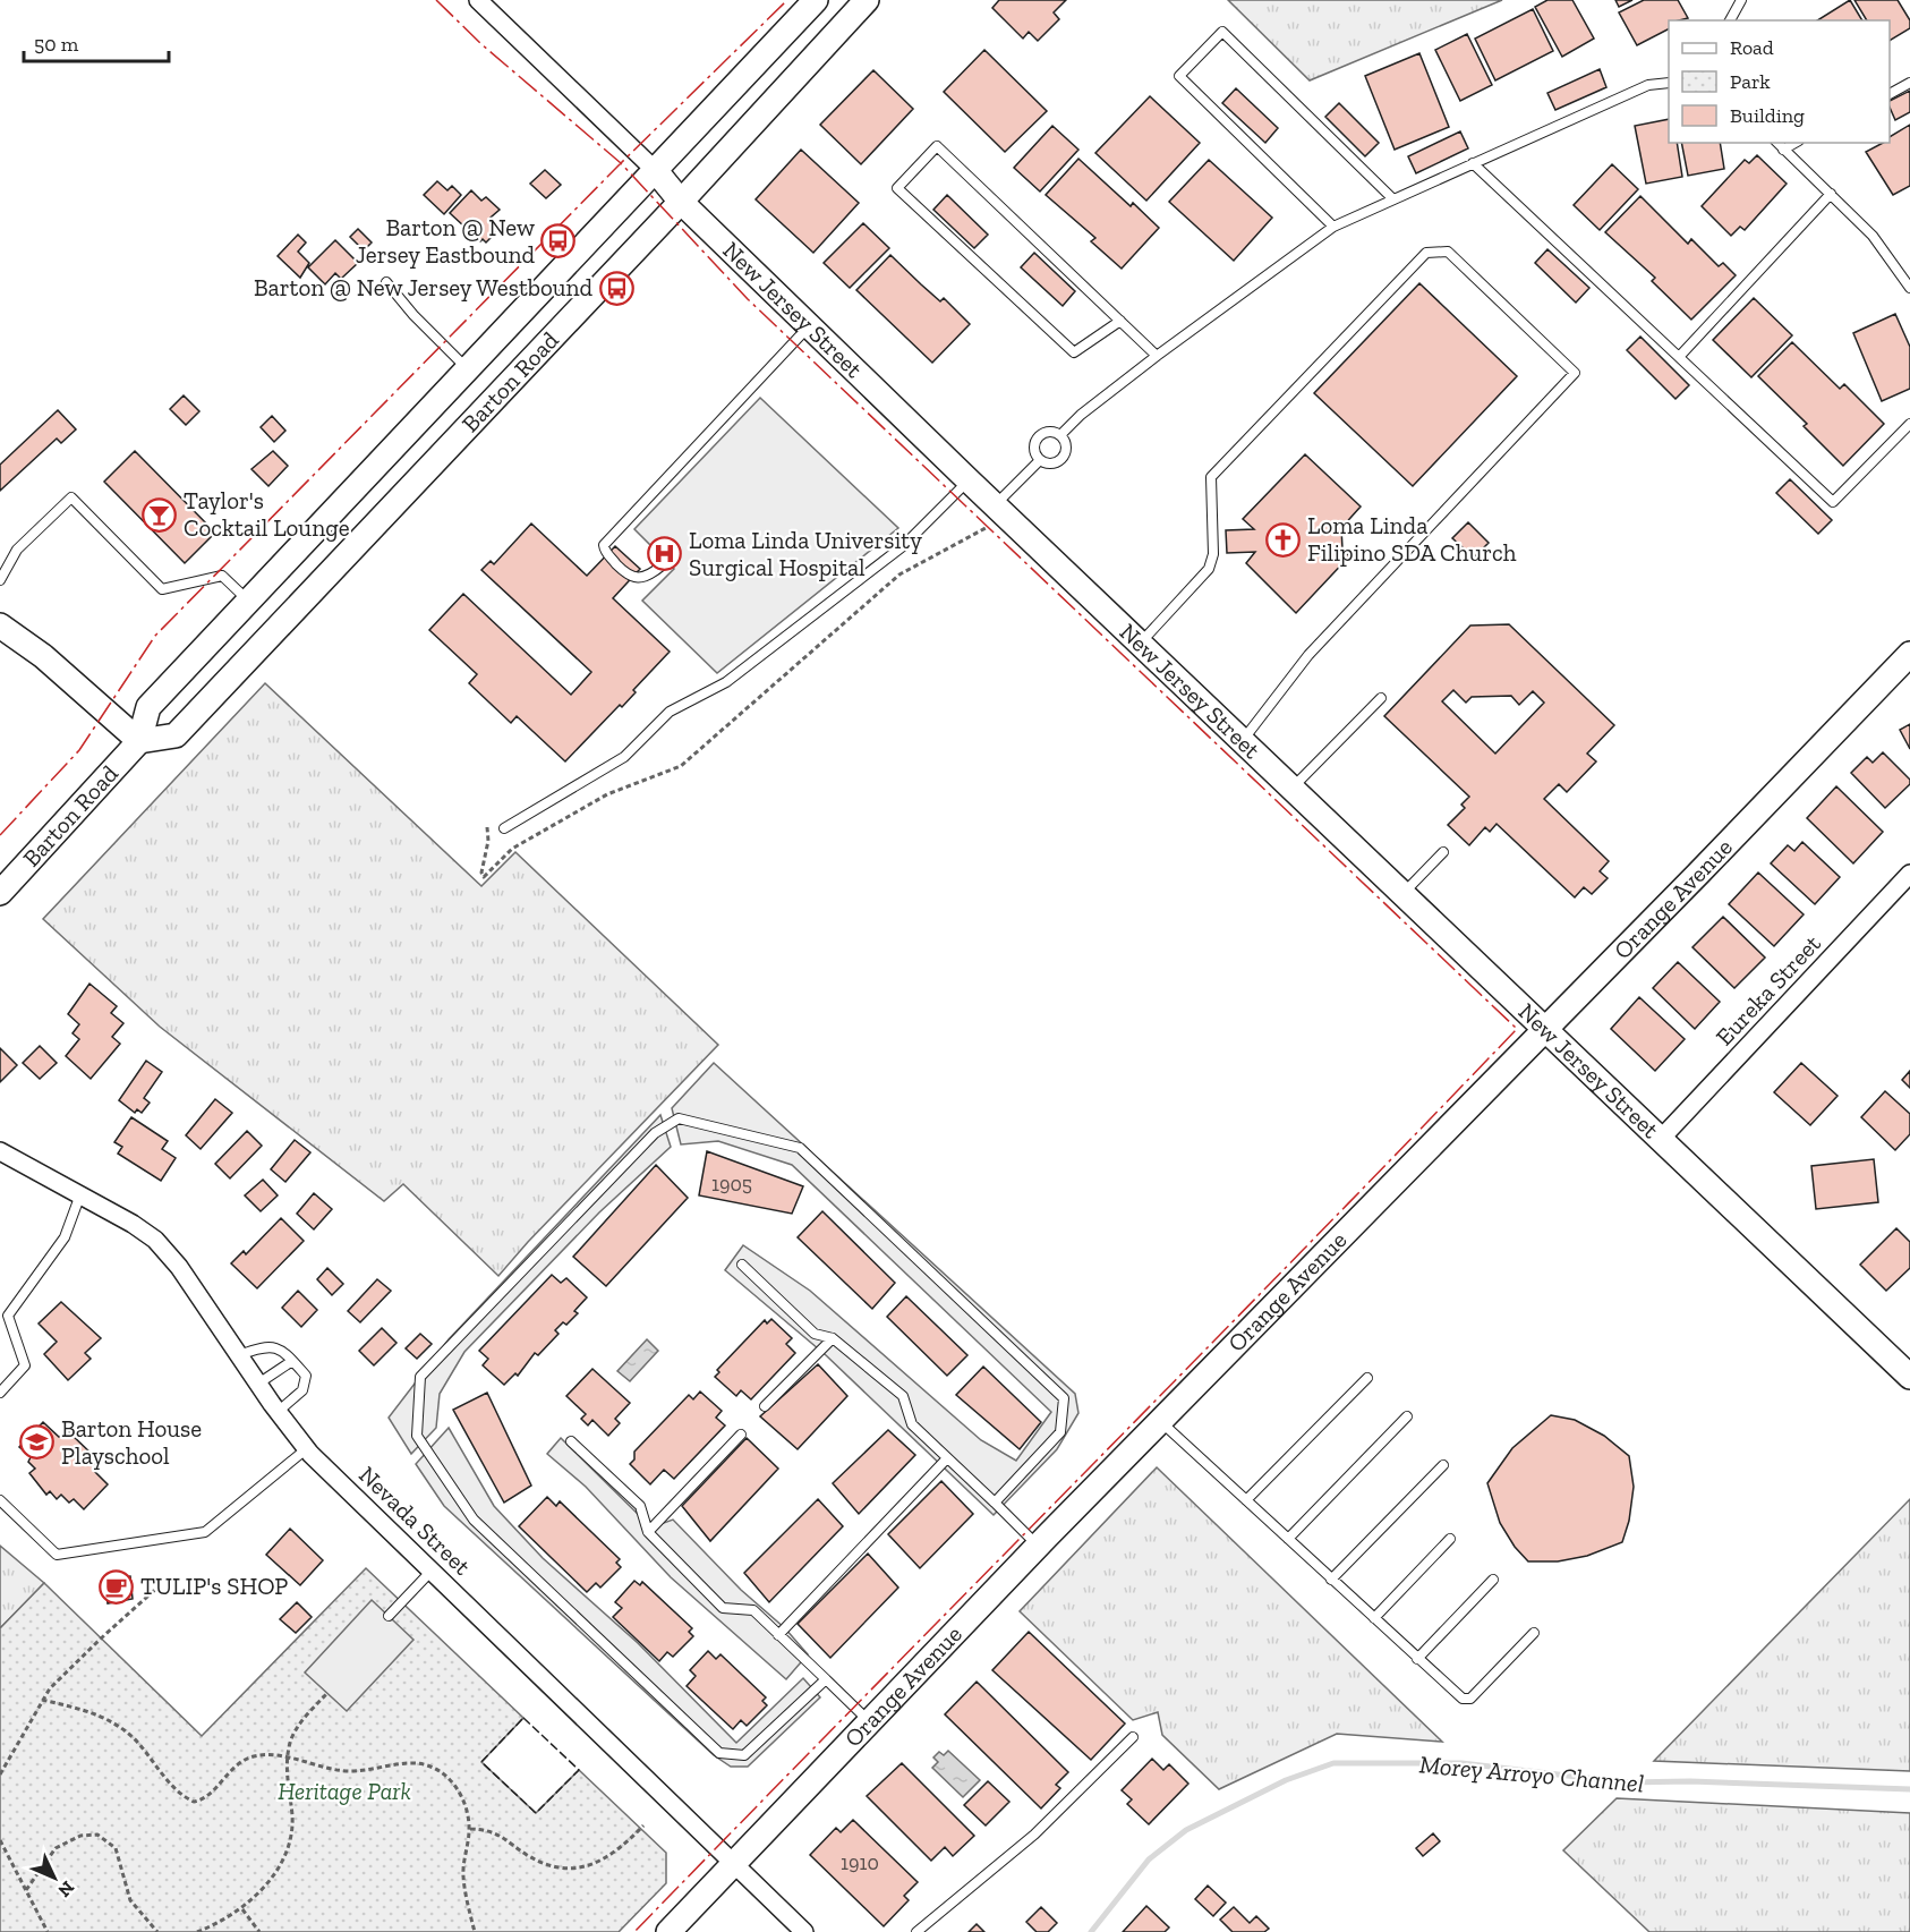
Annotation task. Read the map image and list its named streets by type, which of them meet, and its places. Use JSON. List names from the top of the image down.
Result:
{
  "streets": {
    "street": [
      "New Jersey Street",
      "Barton Road",
      "Orange Avenue",
      "Eureka Street",
      "Nevada Street"
    ]
  },
  "crossings": [
    ["New Jersey Street", "Barton Road"],
    ["New Jersey Street", "Orange Avenue"],
    ["New Jersey Street", "Eureka Street"],
    ["Orange Avenue", "Nevada Street"]
  ],
  "water": ["Morey Arroyo Channel"],
  "parks": ["Heritage Park"],
  "places": {
    "bus stop": ["Barton @ New Jersey Eastbound", "Barton @ New Jersey Westbound"],
    "bar": ["Taylor's Cocktail Lounge"],
    "church": ["Loma Linda Filipino SDA Church"],
    "hospital": ["Loma Linda University Surgical Hospital"],
    "school or university": ["Barton House Playschool"],
    "cafe": ["TULIP's SHOP"]
  },
  "house_numbers": ["1905", "1910"],
  "legend": ["Road", "Park", "Building"],
  "scale_bar": "50 m",
  "north": "bottom right"
}
